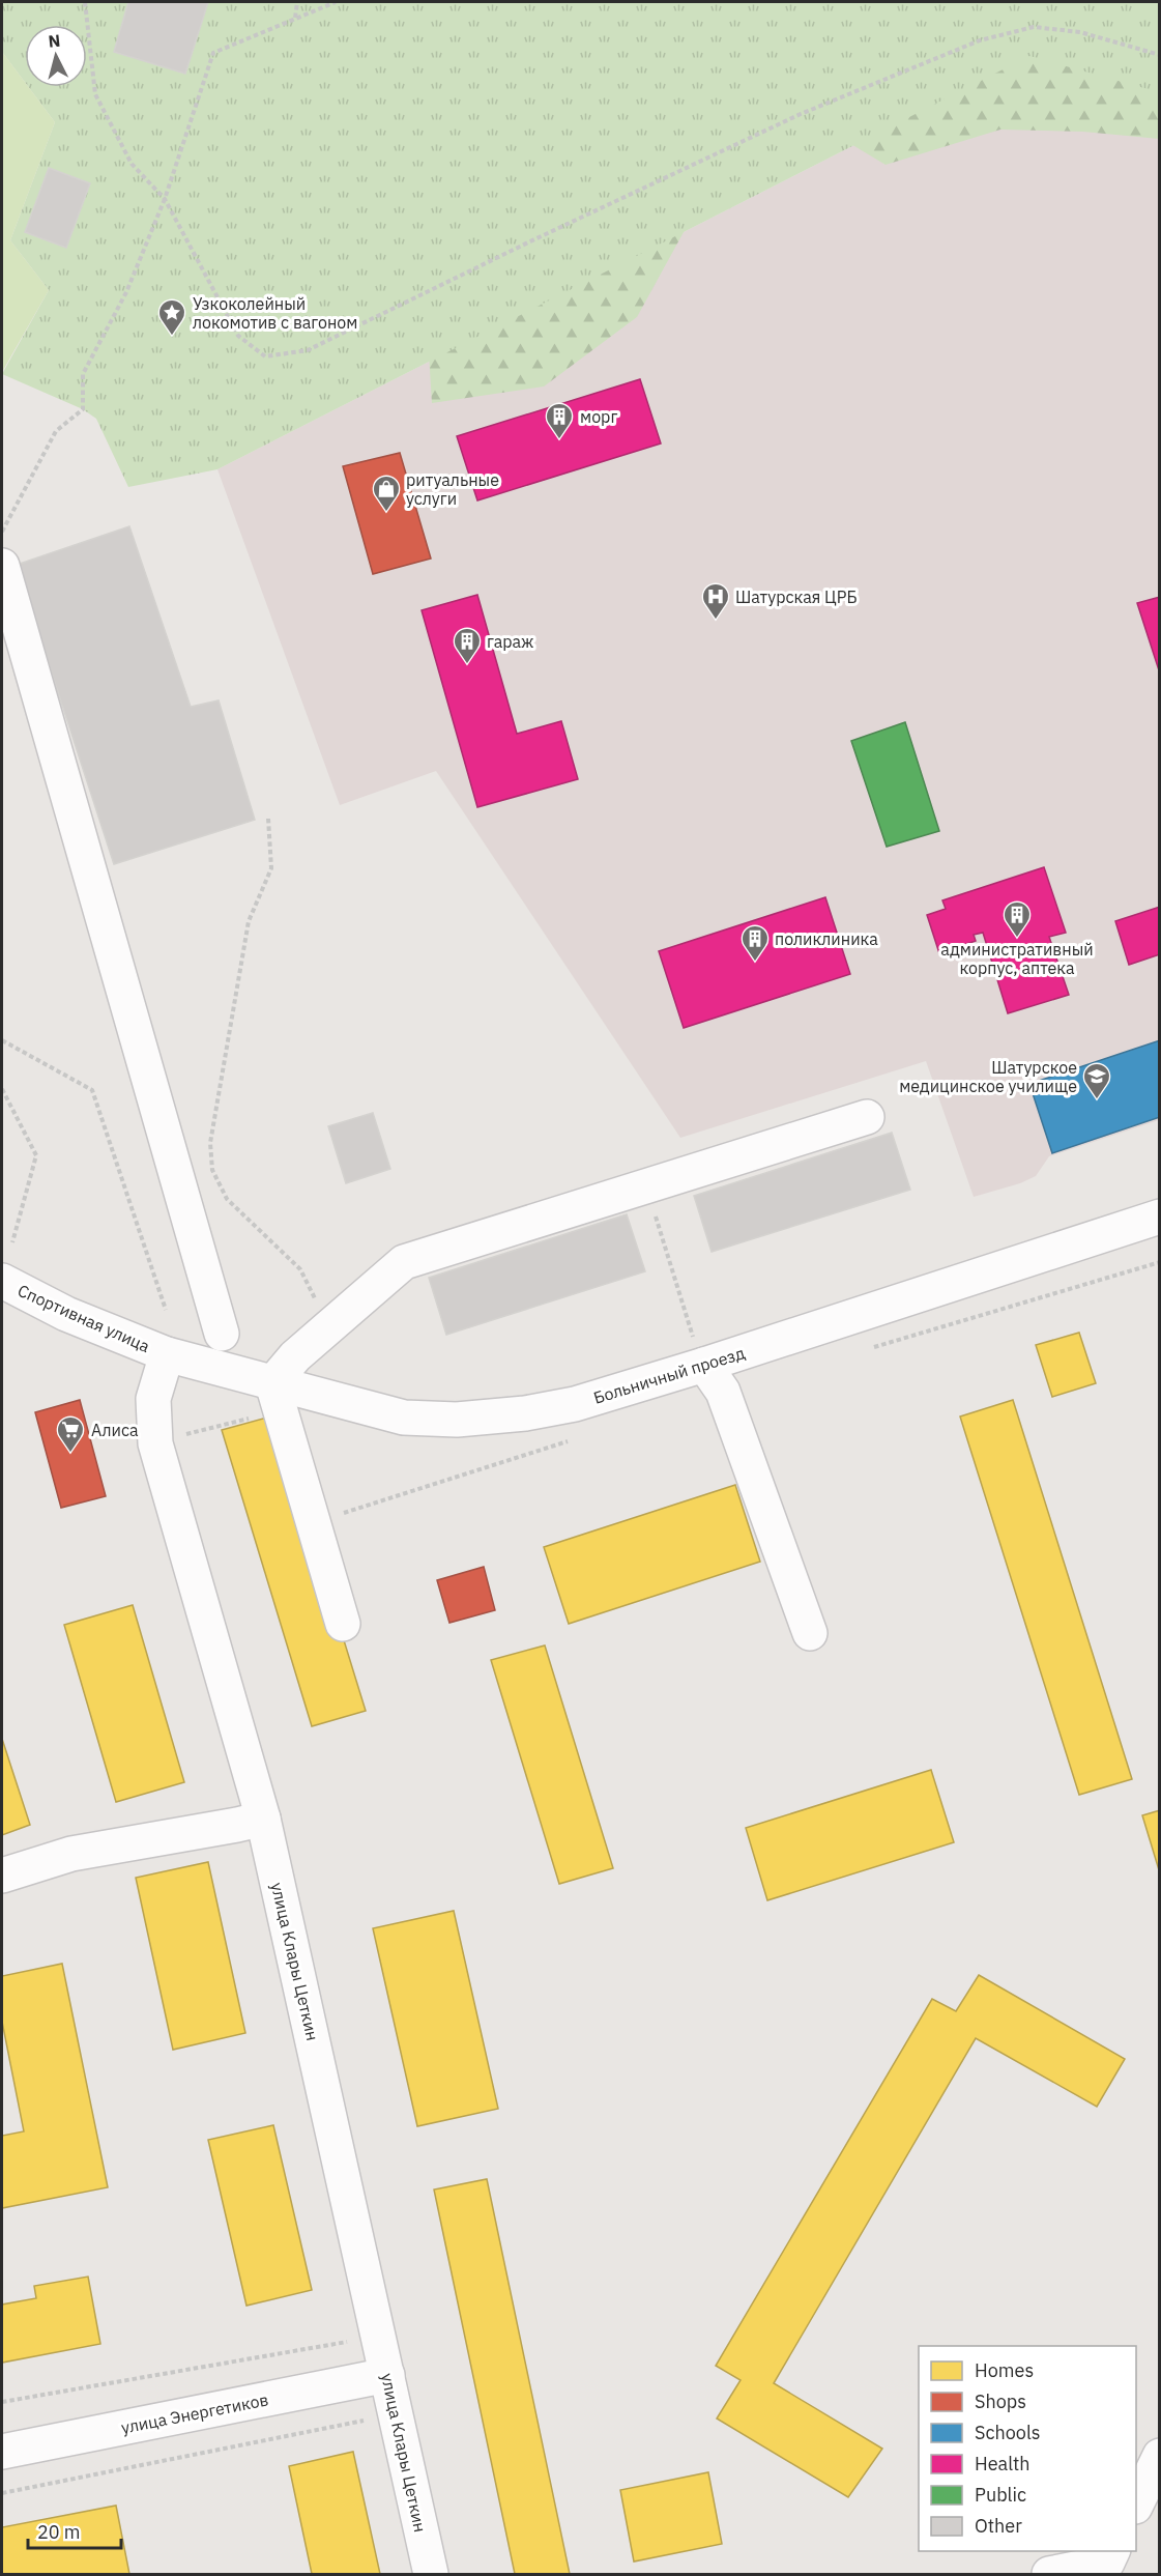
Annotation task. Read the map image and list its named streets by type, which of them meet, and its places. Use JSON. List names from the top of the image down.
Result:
{
  "streets": {
    "street": [
      "Спортивная улица",
      "Больничный проезд",
      "улица Клары Цеткин",
      "улица Энергетиков"
    ]
  },
  "crossings": [
    ["Спортивная улица", "Больничный проезд"],
    ["Спортивная улица", "улица Клары Цеткин"],
    ["Больничный проезд", "улица Клары Цеткин"],
    ["улица Клары Цеткин", "улица Энергетиков"]
  ],
  "places": {
    "place": ["Узкоколейный локомотив с вагоном"],
    "building": [
      "морг",
      "гараж",
      "административный корпус, аптека",
      "поликлиника"
    ],
    "shop": ["ритуальные услуги"],
    "hospital": ["Шатурская ЦРБ"],
    "school or university": ["Шатурское медицинское училище"],
    "supermarket": ["Алиса"]
  },
  "legend": [
    "Homes",
    "Shops",
    "Schools",
    "Health",
    "Public",
    "Other"
  ],
  "scale_bar": "20 m",
  "north": "top"
}
